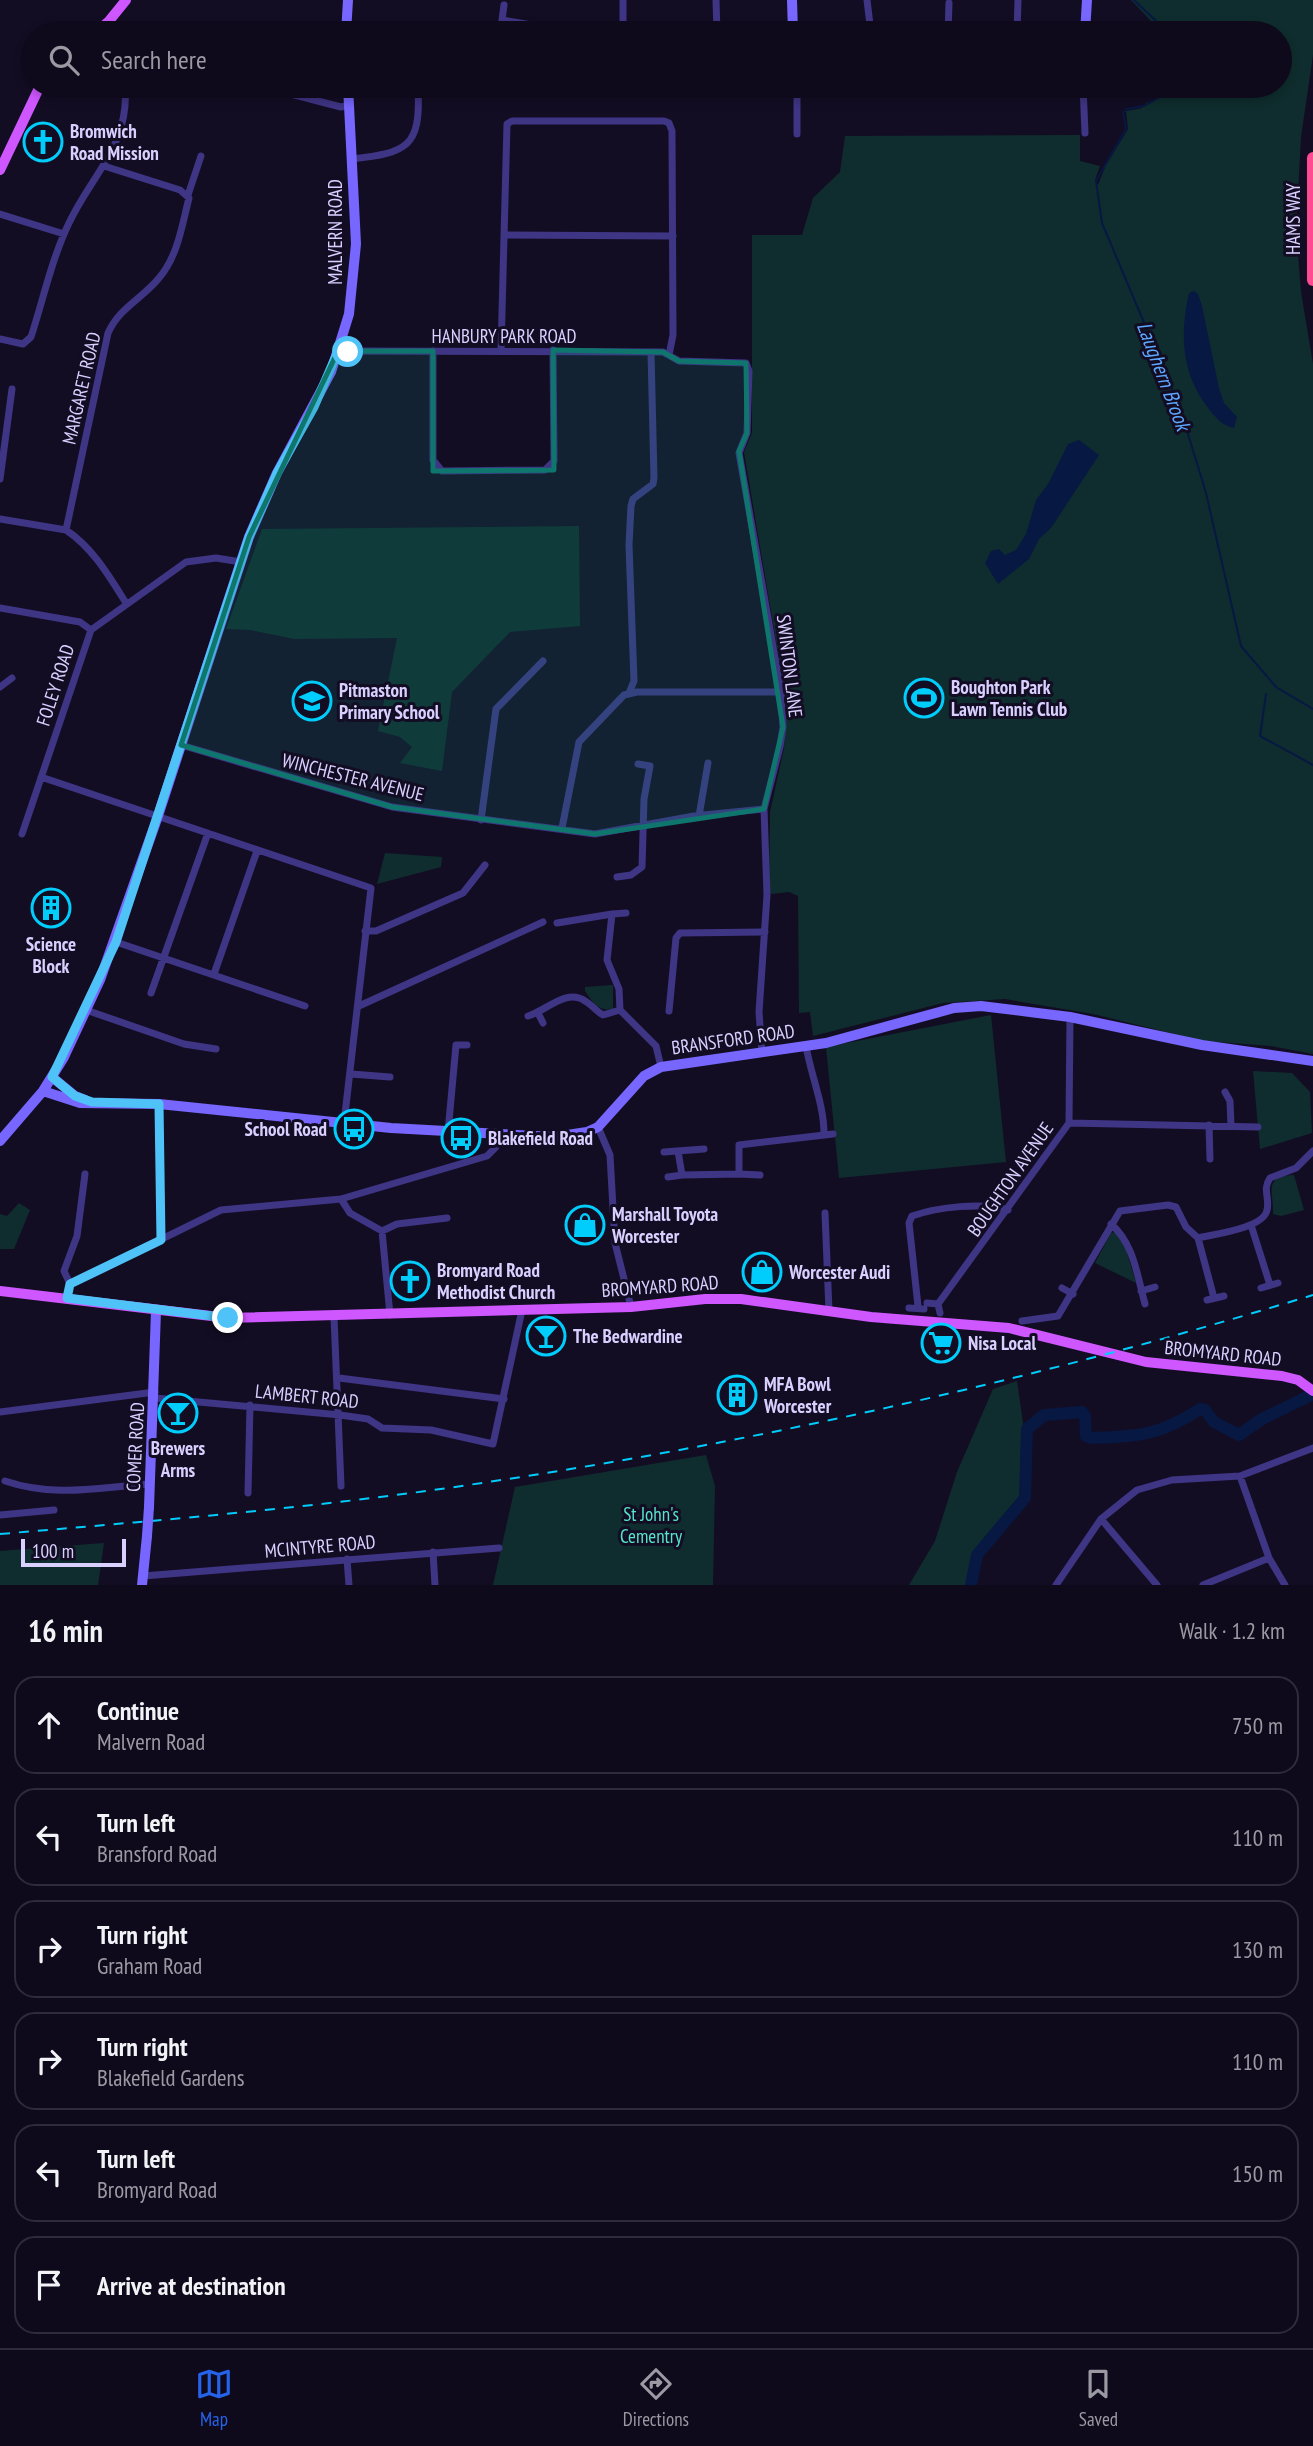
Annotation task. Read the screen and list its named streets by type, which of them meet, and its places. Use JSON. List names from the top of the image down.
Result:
{
  "streets": {
    "highway": ["HAMS WAY"],
    "main road": [
      "MALVERN ROAD",
      "BRANSFORD ROAD",
      "BROMYARD ROAD",
      "COMER ROAD"
    ],
    "street": [
      "HANBURY PARK ROAD",
      "MARGARET ROAD",
      "SWINTON LANE",
      "FOLEY ROAD",
      "WINCHESTER AVENUE",
      "BOUGHTON AVENUE",
      "LAMBERT ROAD",
      "MCINTYRE ROAD"
    ]
  },
  "crossings": [
    ["MALVERN ROAD", "HANBURY PARK ROAD"],
    ["MALVERN ROAD", "FOLEY ROAD"],
    ["MALVERN ROAD", "WINCHESTER AVENUE"],
    ["HANBURY PARK ROAD", "SWINTON LANE"],
    ["SWINTON LANE", "WINCHESTER AVENUE"],
    ["SWINTON LANE", "BRANSFORD ROAD"],
    ["BRANSFORD ROAD", "BOUGHTON AVENUE"],
    ["BROMYARD ROAD", "COMER ROAD"],
    ["LAMBERT ROAD", "COMER ROAD"],
    ["COMER ROAD", "MCINTYRE ROAD"]
  ],
  "water": ["Laughern Brook"],
  "parks": ["St John's Cementry"],
  "places": {
    "church": ["Bromwich Road Mission", "Bromyard Road Methodist Church"],
    "sports": ["Boughton Park Lawn Tennis Club"],
    "school or university": ["Pitmaston Primary School"],
    "building": ["Science Block", "MFA Bowl Worcester"],
    "bus stop": ["School Road", "Blakefield Road"],
    "shop": ["Marshall Toyota Worcester", "Worcester Audi"],
    "bar": ["The Bedwardine", "Brewers Arms"],
    "supermarket": ["Nisa Local"]
  },
  "scale_bar": "100 m",
  "page": {
    "search": "Search here",
    "scale": "100 m",
    "heading": ["16 min", "Walk · 1.2 km"],
    "list": [
      ["Continue", "Malvern Road", "750 m"],
      ["Turn left", "Bransford Road", "110 m"],
      ["Turn right", "Graham Road", "130 m"],
      ["Turn right", "Blakefield Gardens", "110 m"],
      ["Turn left", "Bromyard Road", "150 m"],
      "Arrive at destination"
    ],
    "nav": ["Map", "Directions", "Saved"]
  }
}
